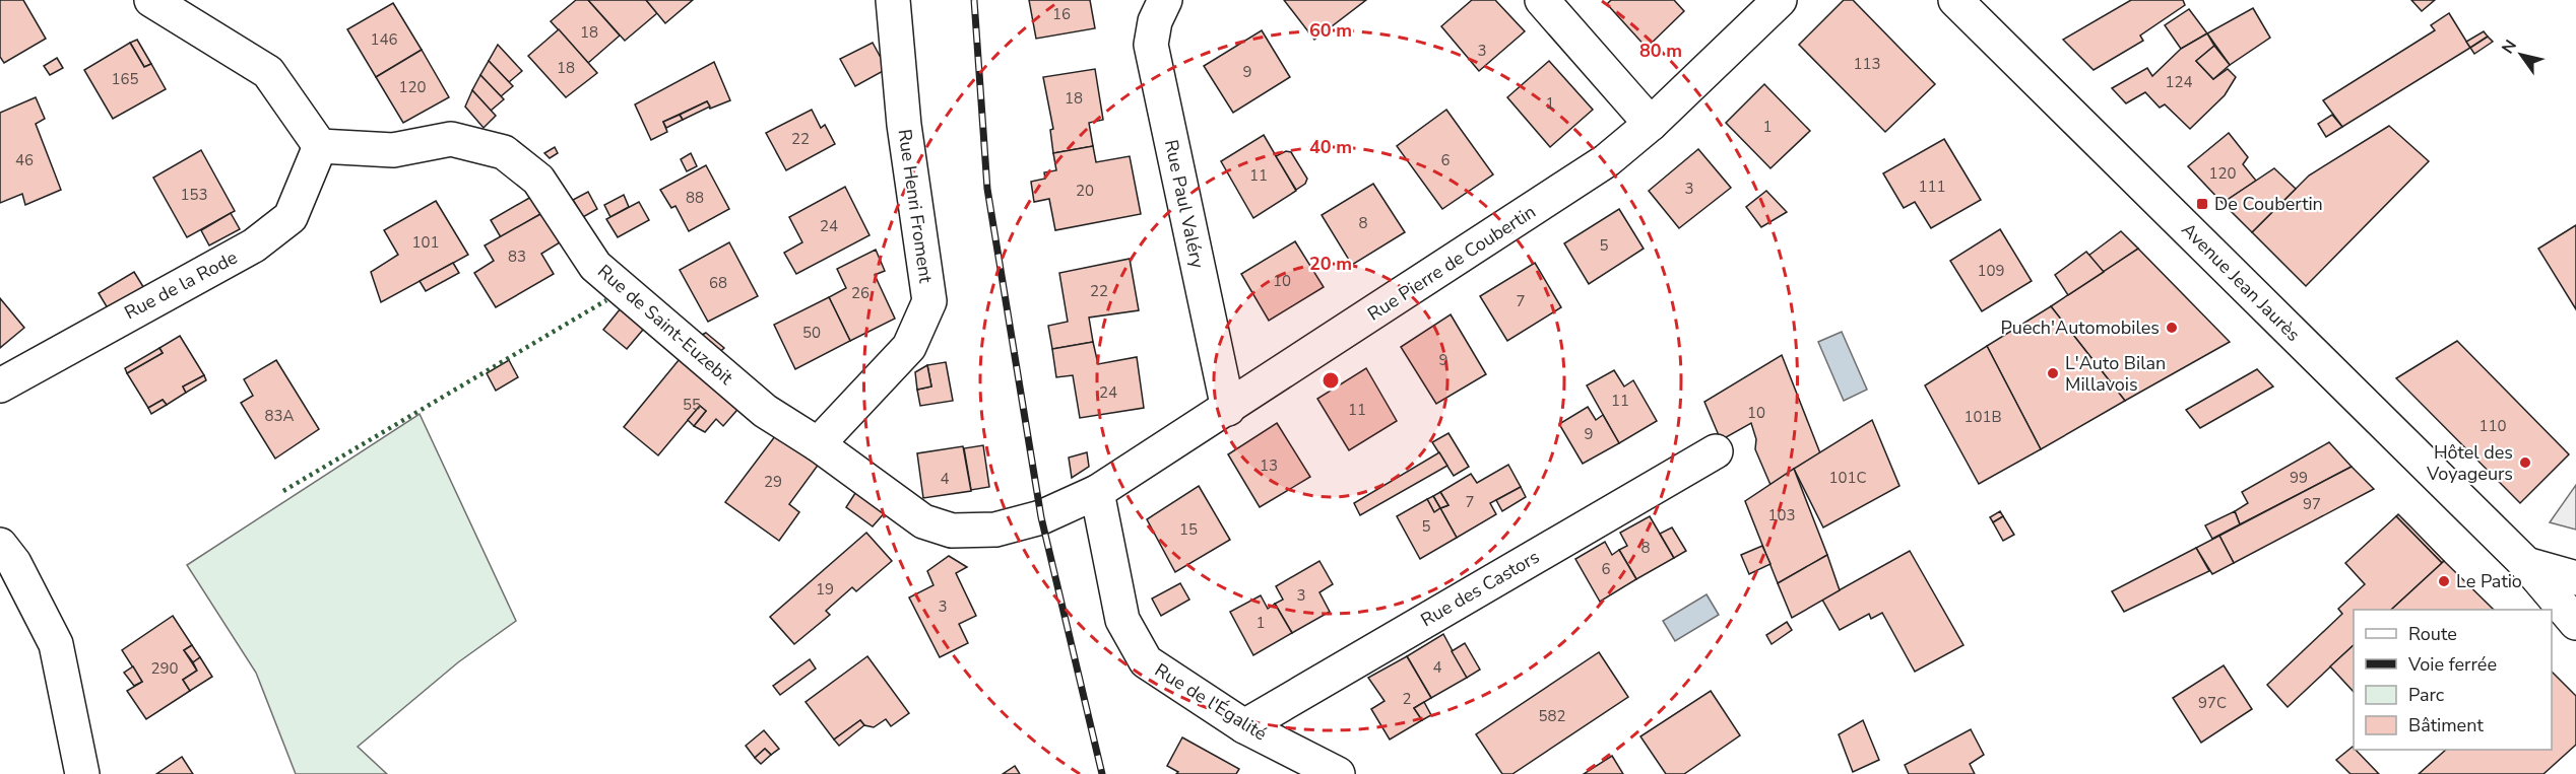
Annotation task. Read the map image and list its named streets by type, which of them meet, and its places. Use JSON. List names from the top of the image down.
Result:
{
  "streets": {
    "street": [
      "Rue Paul Valéry",
      "Rue Henri Froment",
      "Rue Pierre de Coubertin",
      "Avenue Jean Jaurès",
      "Rue de la Rode",
      "Rue de Saint-Euzebit",
      "Rue des Castors",
      "Rue de l'Égalité"
    ]
  },
  "crossings": [
    ["Rue Paul Valéry", "Rue Pierre de Coubertin"],
    ["Rue Henri Froment", "Rue de Saint-Euzebit"],
    ["Rue Pierre de Coubertin", "Rue de Saint-Euzebit"],
    ["Rue Pierre de Coubertin", "Rue de l'Égalité"],
    ["Rue de la Rode", "Rue de Saint-Euzebit"],
    ["Rue de Saint-Euzebit", "Rue de l'Égalité"],
    ["Rue des Castors", "Rue de l'Égalité"]
  ],
  "places": {
    "transit": ["De Coubertin"],
    "other": [
      "Puech'Automobiles",
      "L'Auto Bilan Millavois",
      "Hôtel des Voyageurs",
      "Le Patio"
    ]
  },
  "house_numbers": [
    "16",
    "18",
    "146",
    "3",
    "113",
    "18",
    "9",
    "165",
    "124",
    "120",
    "18",
    "1",
    "1",
    "22",
    "46",
    "6",
    "120",
    "11",
    "111",
    "3",
    "20",
    "153",
    "88",
    "8",
    "24",
    "101",
    "5",
    "83",
    "109",
    "10",
    "68",
    "22",
    "26",
    "7",
    "50",
    "9",
    "24",
    "11",
    "55",
    "11",
    "10",
    "83A",
    "101B",
    "110",
    "9",
    "13",
    "101C",
    "99",
    "4",
    "29",
    "7",
    "97",
    "103",
    "5",
    "15",
    "8",
    "6",
    "19",
    "3",
    "3",
    "1",
    "4",
    "290",
    "2",
    "97C",
    "582"
  ],
  "legend": [
    "Route",
    "Voie ferrée",
    "Parc",
    "Bâtiment"
  ],
  "north": "top left",
  "rings": [
    "60 m",
    "80 m",
    "40 m",
    "20 m"
  ]
}
